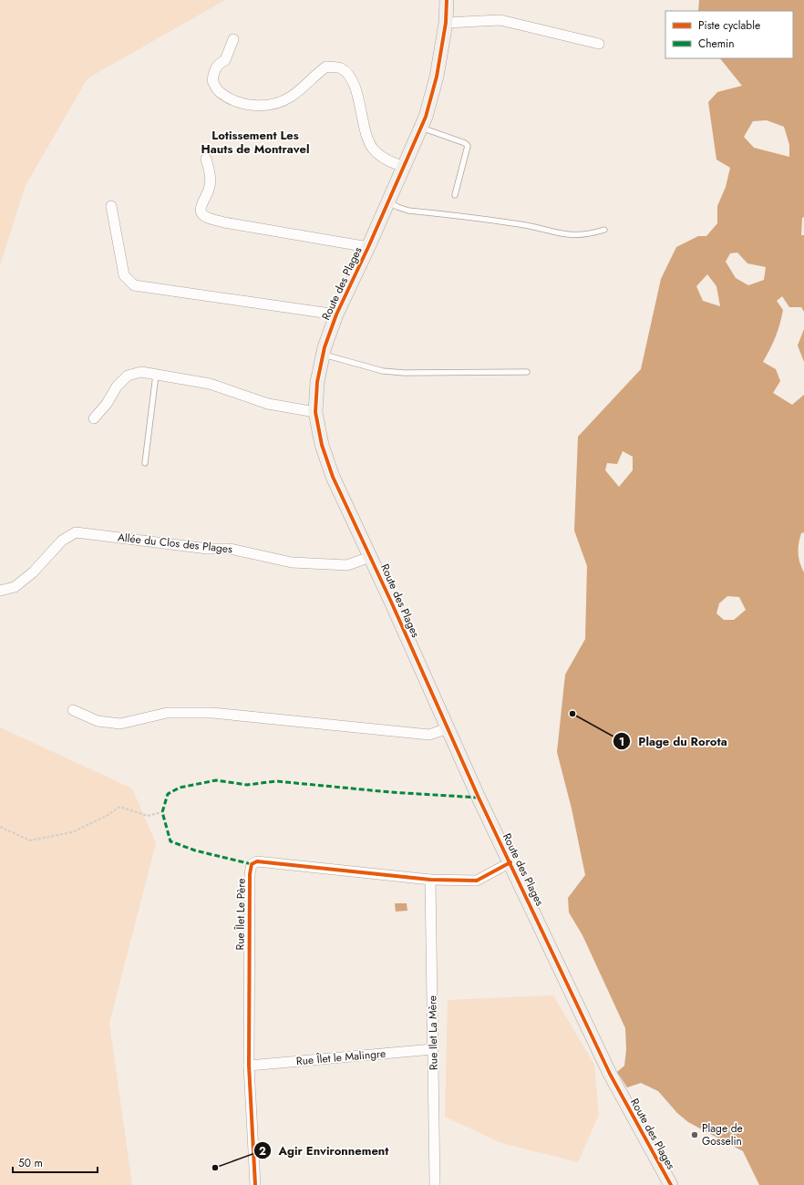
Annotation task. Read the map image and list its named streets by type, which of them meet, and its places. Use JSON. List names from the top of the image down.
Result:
{
  "streets": {
    "street": [
      "Route des Plages",
      "Allée du Clos des Plages",
      "Rue Îlet Le Père",
      "Rue Ilet La Mère",
      "Rue Îlet le Malingre"
    ]
  },
  "crossings": [
    ["Route des Plages", "Allée du Clos des Plages"],
    ["Route des Plages", "Rue Îlet Le Père"],
    ["Rue Îlet Le Père", "Rue Ilet La Mère"],
    ["Rue Îlet Le Père", "Rue Îlet le Malingre"],
    ["Rue Ilet La Mère", "Rue Îlet le Malingre"]
  ],
  "districts": ["Lotissement Les Hauts de Montravel"],
  "places": ["Plage du Rorota", "Plage de Gosselin", "Agir Environnement"],
  "legend": ["Piste cyclable", "Chemin"],
  "scale_bar": "50 m"
}
